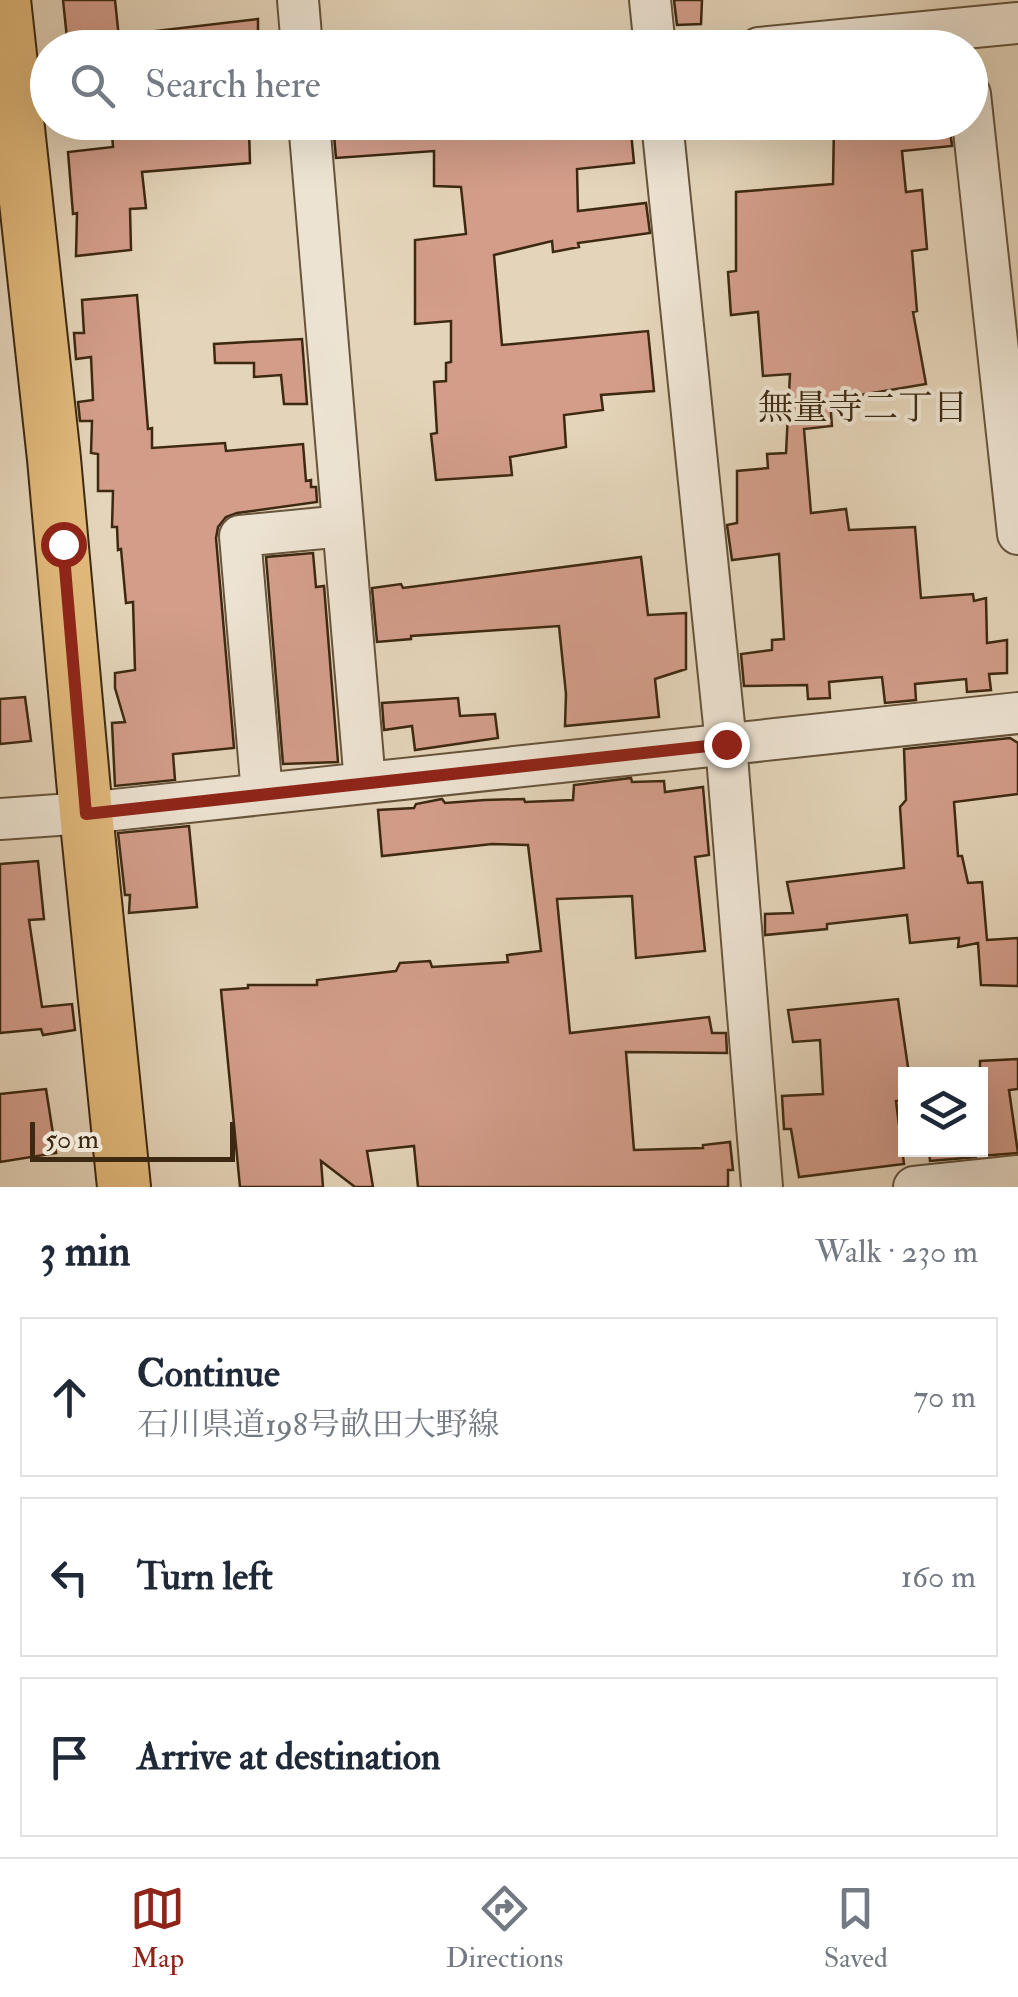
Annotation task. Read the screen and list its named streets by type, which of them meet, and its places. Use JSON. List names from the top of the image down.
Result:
{
  "districts": ["無量寺二丁目"],
  "scale_bar": "50 m",
  "page": {
    "search": "Search here",
    "scale": "50 m",
    "heading": ["3 min", "Walk · 230 m"],
    "list": [
      ["Continue", "石川県道198号畝田大野線", "70 m"],
      ["Turn left", "160 m"],
      "Arrive at destination"
    ],
    "nav": ["Map", "Directions", "Saved"]
  }
}
